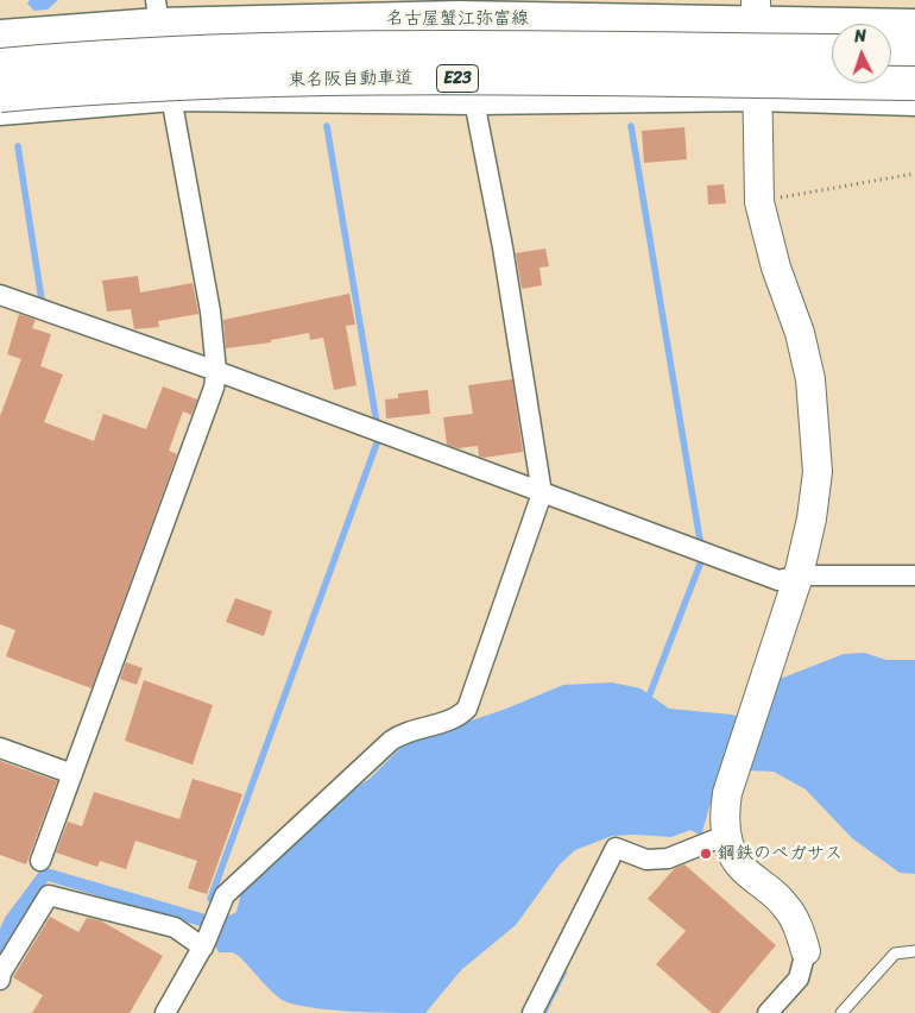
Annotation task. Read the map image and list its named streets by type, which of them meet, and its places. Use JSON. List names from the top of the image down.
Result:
{
  "streets": {
    "highway": ["E23", "東名阪自動車道"],
    "main road": ["名古屋蟹江弥富線"]
  },
  "places": ["鋼鉄のペガサス"],
  "north": "top"
}
